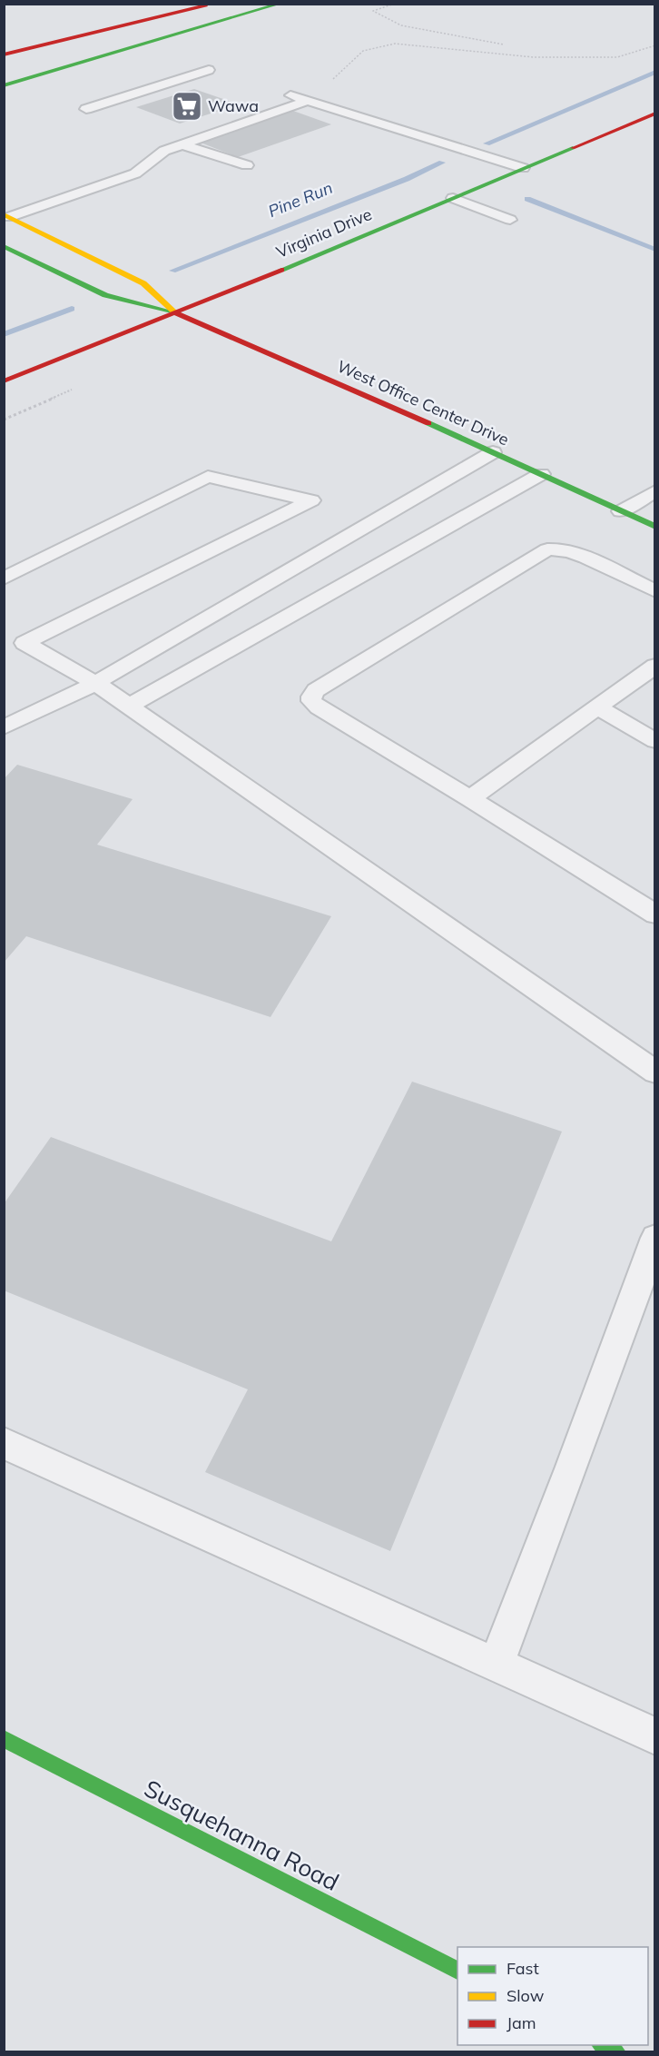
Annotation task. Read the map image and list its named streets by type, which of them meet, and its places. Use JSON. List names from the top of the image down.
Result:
{
  "streets": {
    "main road": ["Virginia Drive", "West Office Center Drive", "Susquehanna Road"]
  },
  "crossings": [
    ["Virginia Drive", "West Office Center Drive"]
  ],
  "water": ["Pine Run"],
  "places": {
    "supermarket": ["Wawa"]
  },
  "legend": ["Fast", "Slow", "Jam"]
}
